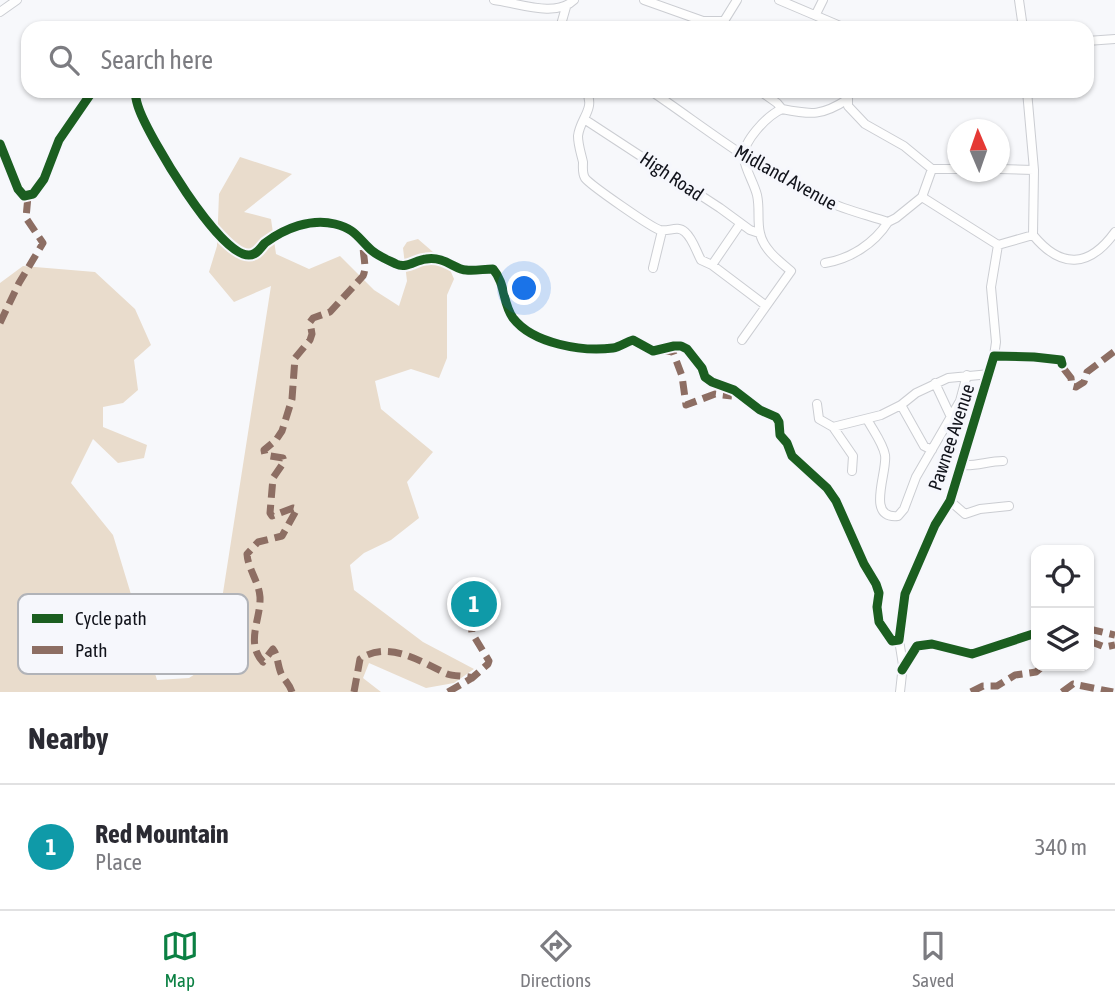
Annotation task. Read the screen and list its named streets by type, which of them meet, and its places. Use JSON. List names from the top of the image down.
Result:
{
  "streets": {
    "street": ["High Road", "Midland Avenue", "Pawnee Avenue"]
  },
  "legend": ["Cycle path", "Path"],
  "north": "top",
  "page": {
    "search": "Search here",
    "pins": "1",
    "heading": "Nearby",
    "list": [
      {
        "mark": "1",
        "name": "Red Mountain",
        "note": "Place",
        "value": "340 m"
      }
    ],
    "nav": ["Map", "Directions", "Saved"]
  }
}
